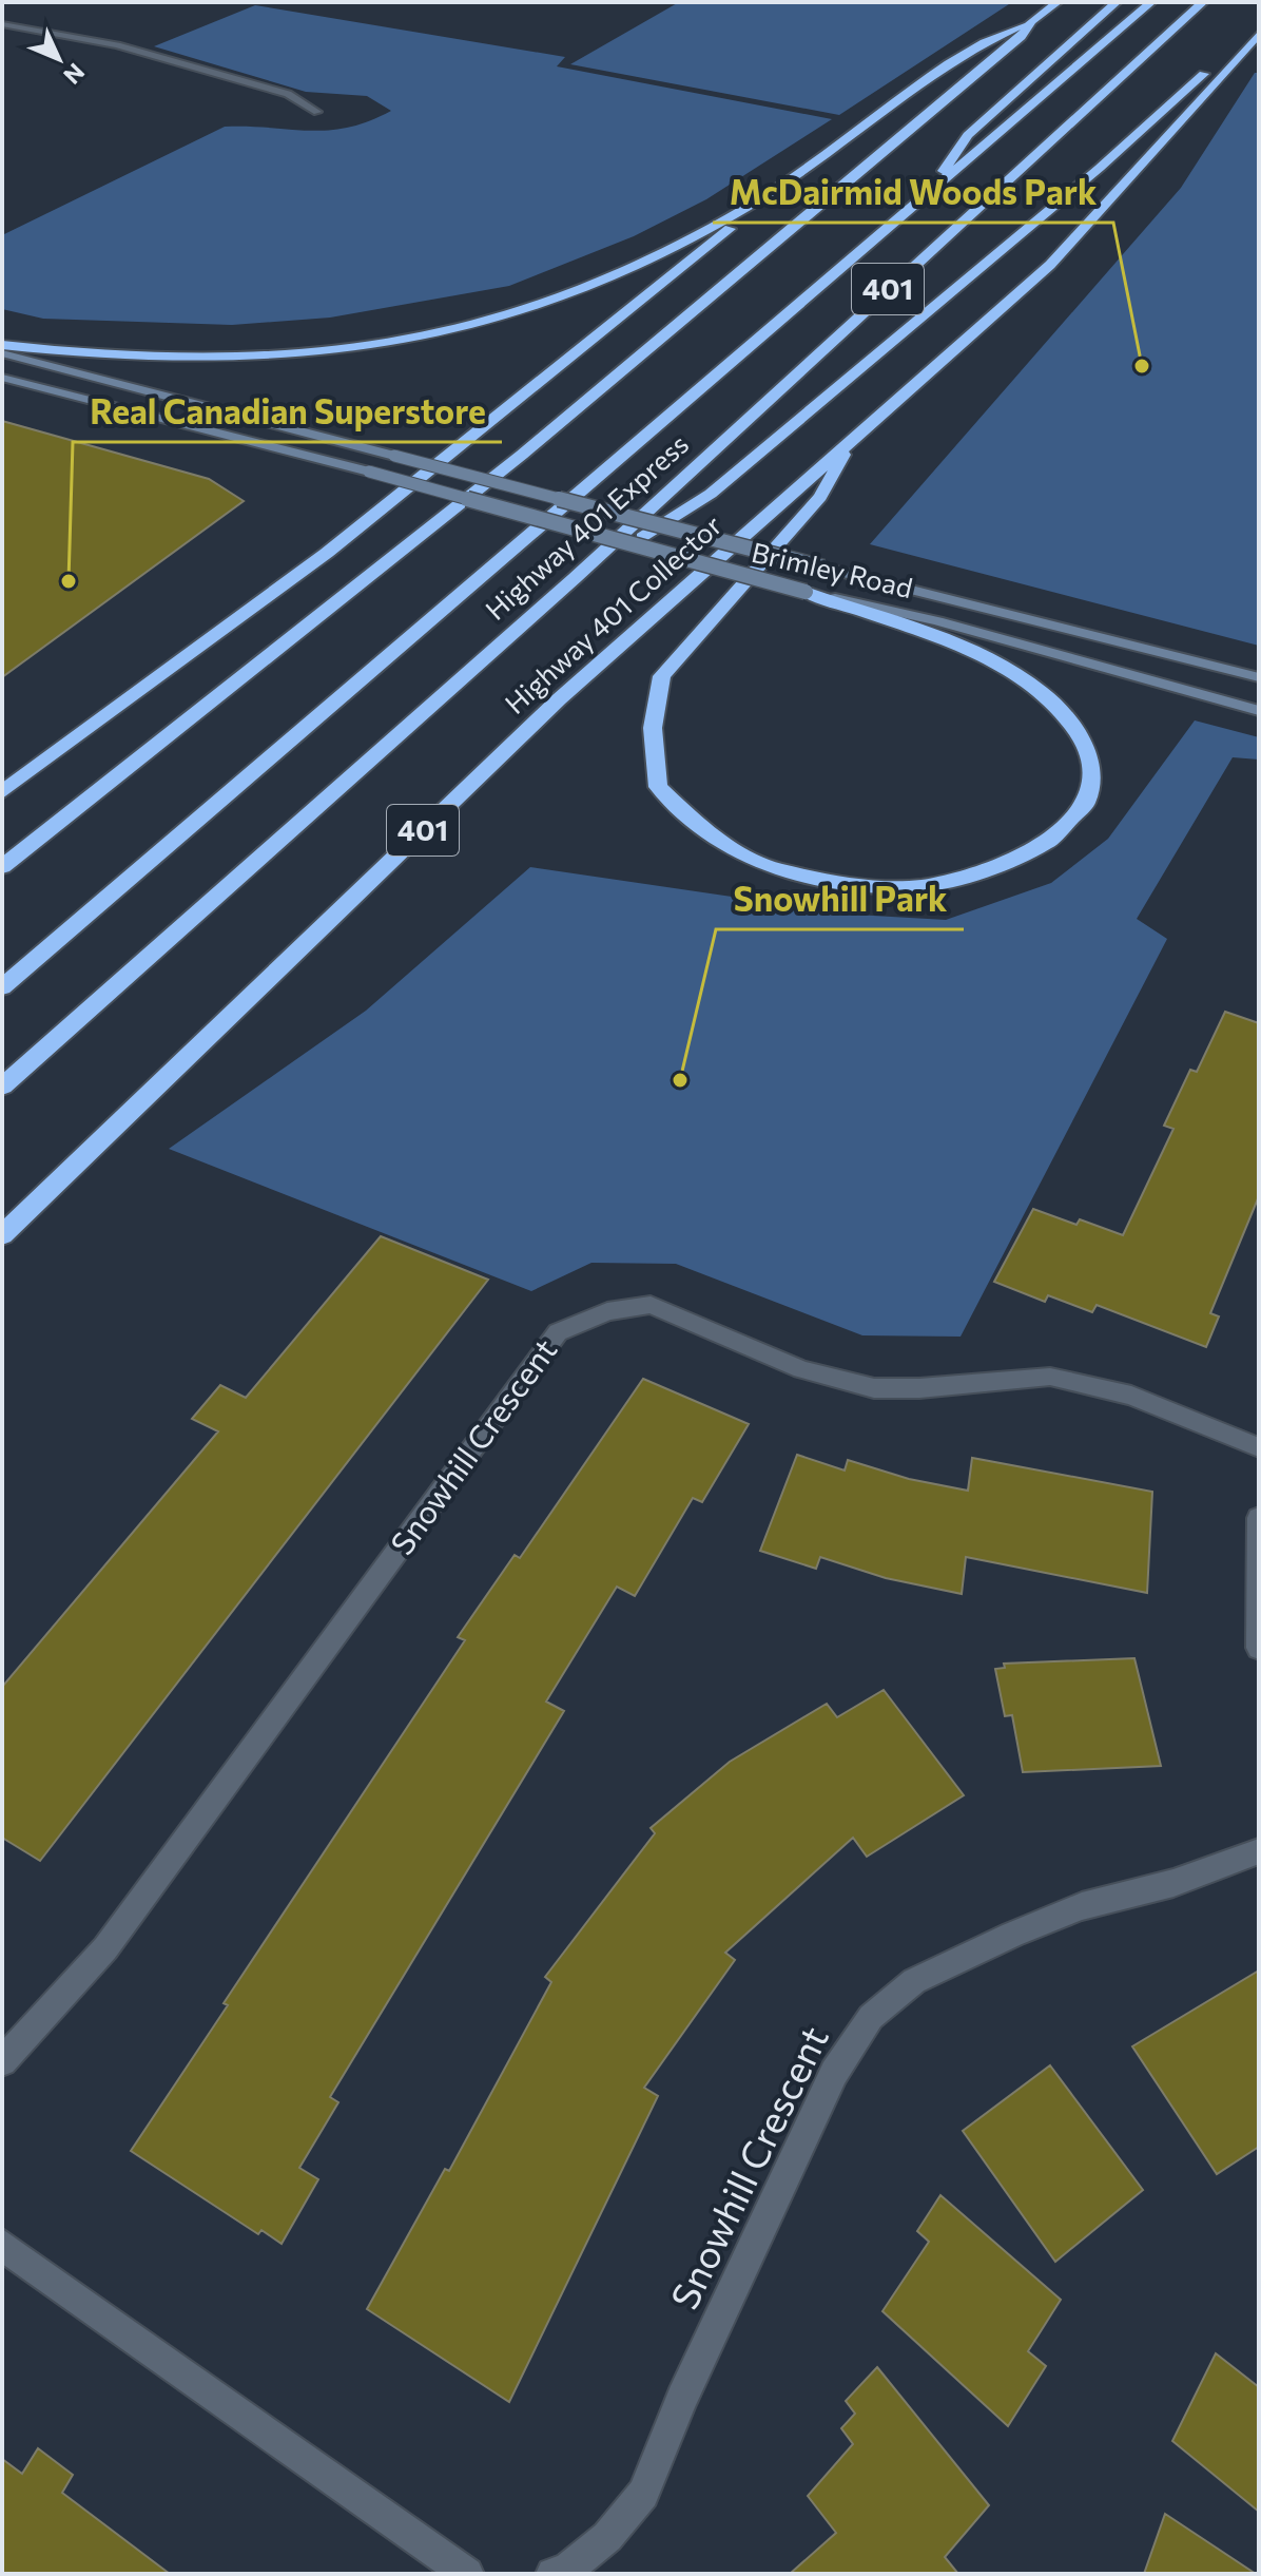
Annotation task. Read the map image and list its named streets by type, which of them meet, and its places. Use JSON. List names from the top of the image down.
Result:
{
  "streets": {
    "highway": ["401", "Highway 401 Express", "Highway 401 Collector"],
    "main road": ["Brimley Road"],
    "street": ["Snowhill Crescent"]
  },
  "crossings": [
    ["Highway 401 Express", "Brimley Road"]
  ],
  "places": ["McDairmid Woods Park", "Real Canadian Superstore", "Snowhill Park"],
  "north": "bottom right"
}
